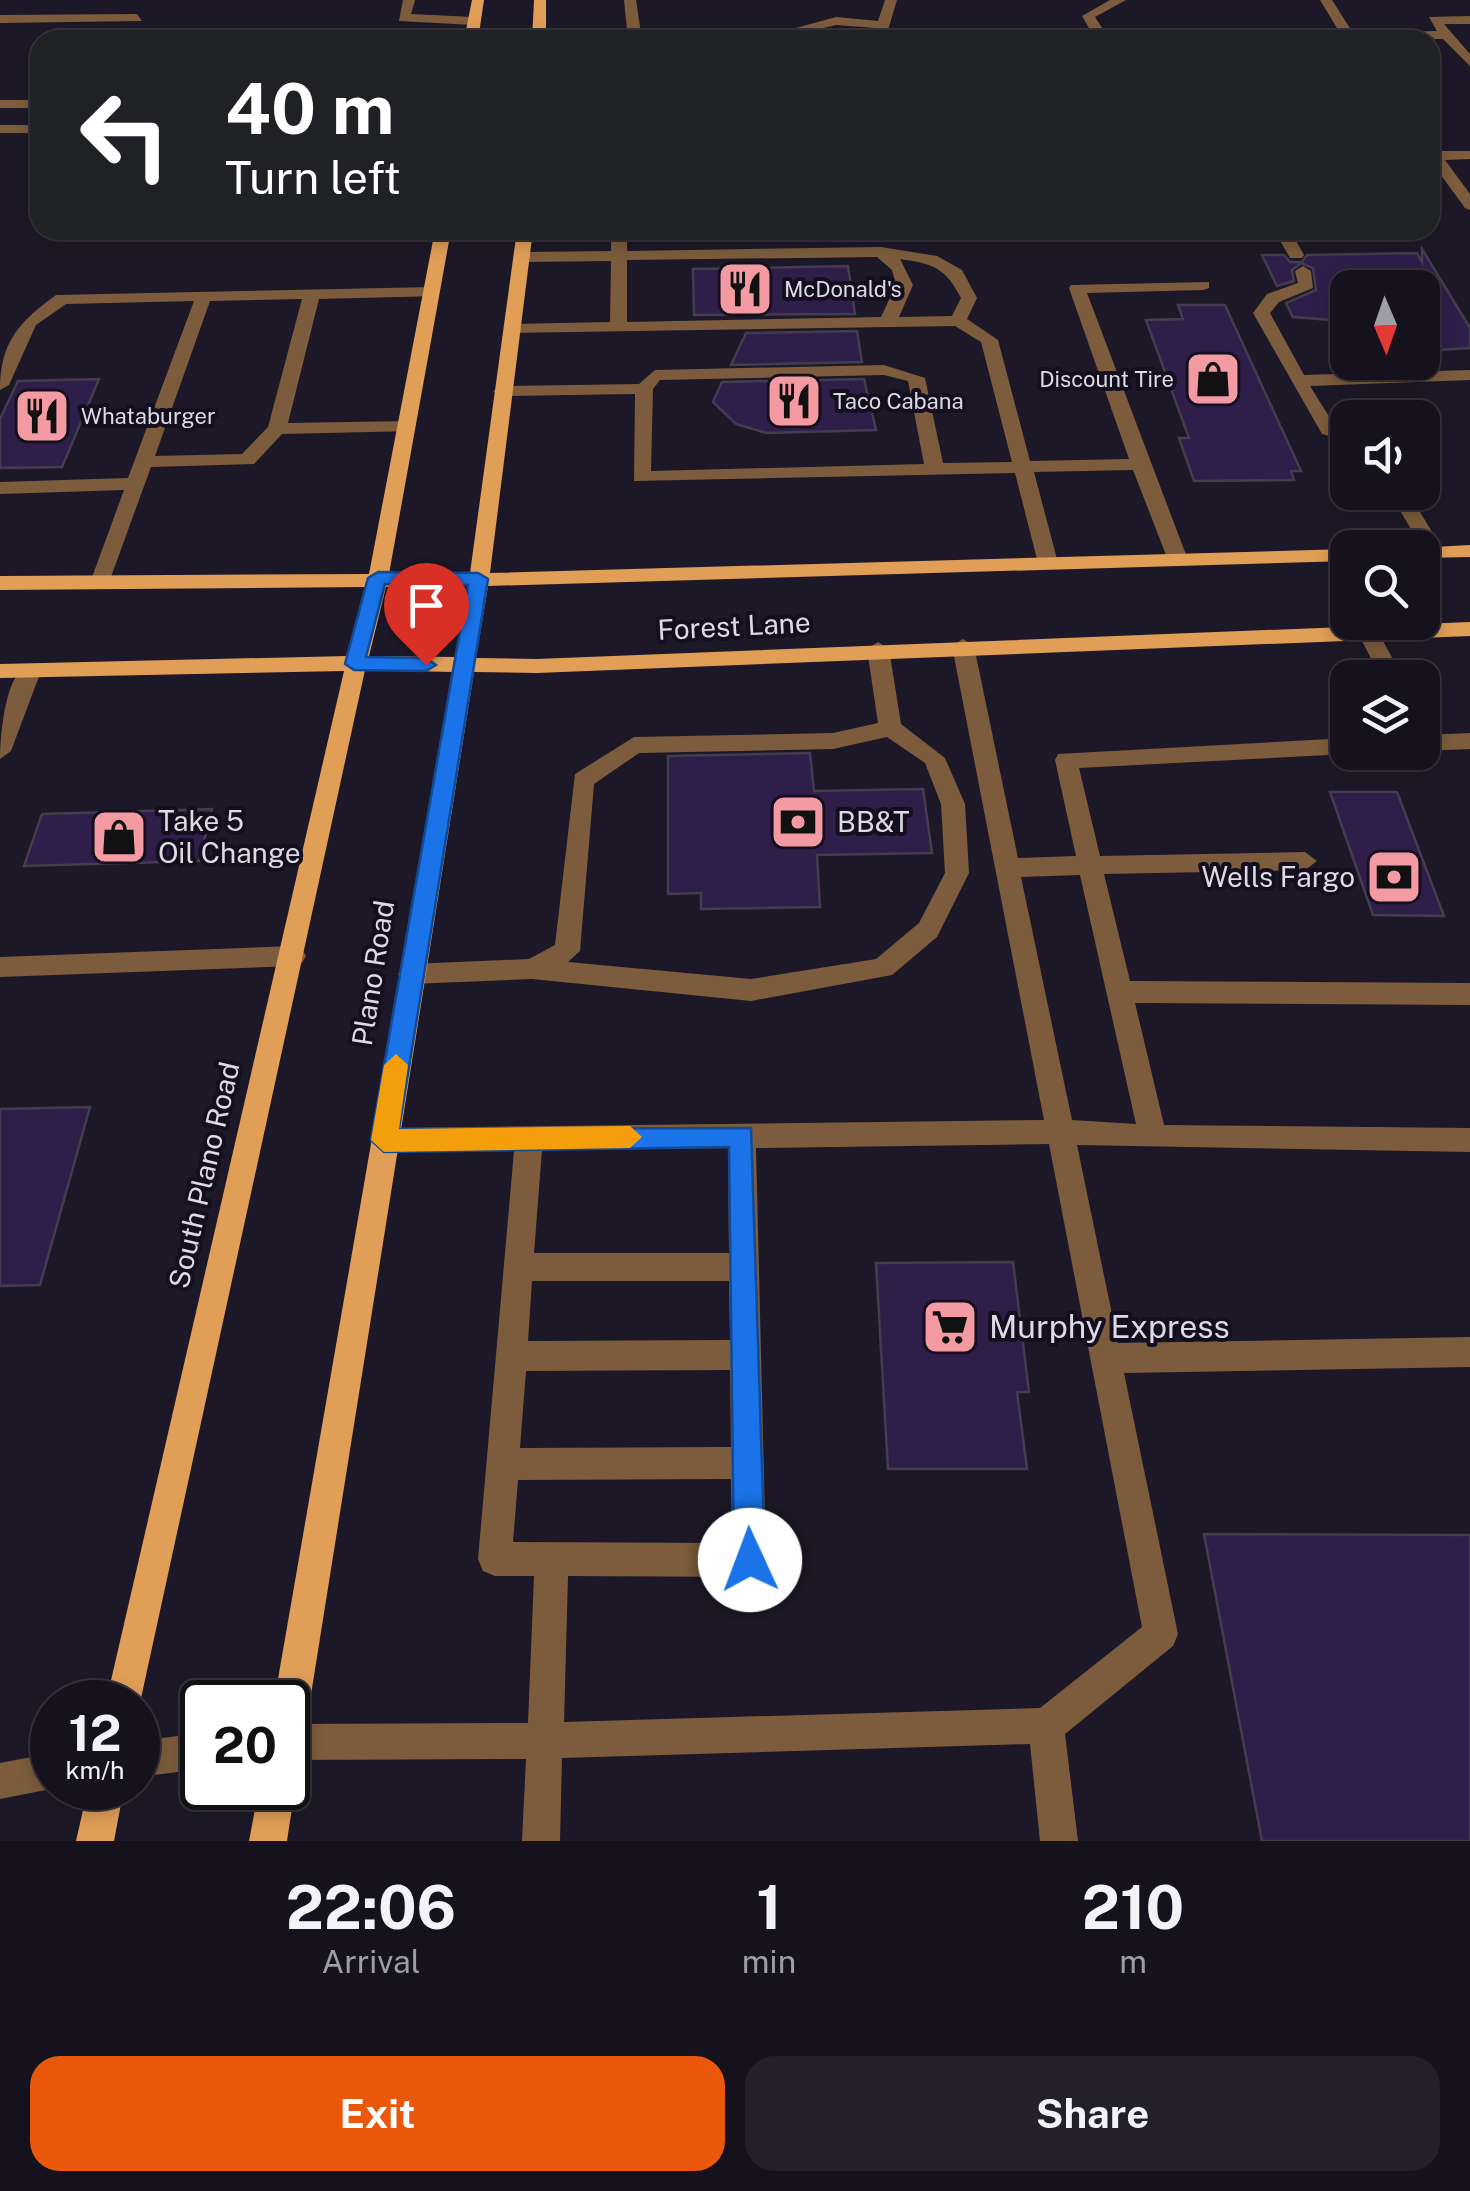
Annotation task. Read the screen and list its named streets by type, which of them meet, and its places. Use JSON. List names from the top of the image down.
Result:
{
  "streets": {
    "main road": ["Forest Lane", "Plano Road", "South Plano Road"]
  },
  "crossings": [
    ["Forest Lane", "Plano Road"],
    ["Forest Lane", "South Plano Road"]
  ],
  "places": {
    "restaurant": ["McDonald's", "Taco Cabana", "Whataburger"],
    "shop": ["Discount Tire", "Take 5 Oil Change"],
    "bank": ["BB&T", "Wells Fargo"],
    "supermarket": ["Murphy Express"]
  },
  "north": "bottom",
  "page": {
    "turn": ["40 m", "Turn left"],
    "speed": "12 km/h",
    "limit": "20",
    "eta": [
      "22:06",
      "Arrival",
      "1",
      "min",
      "210",
      "m"
    ],
    "buttons": ["Exit", "Share"]
  }
}
